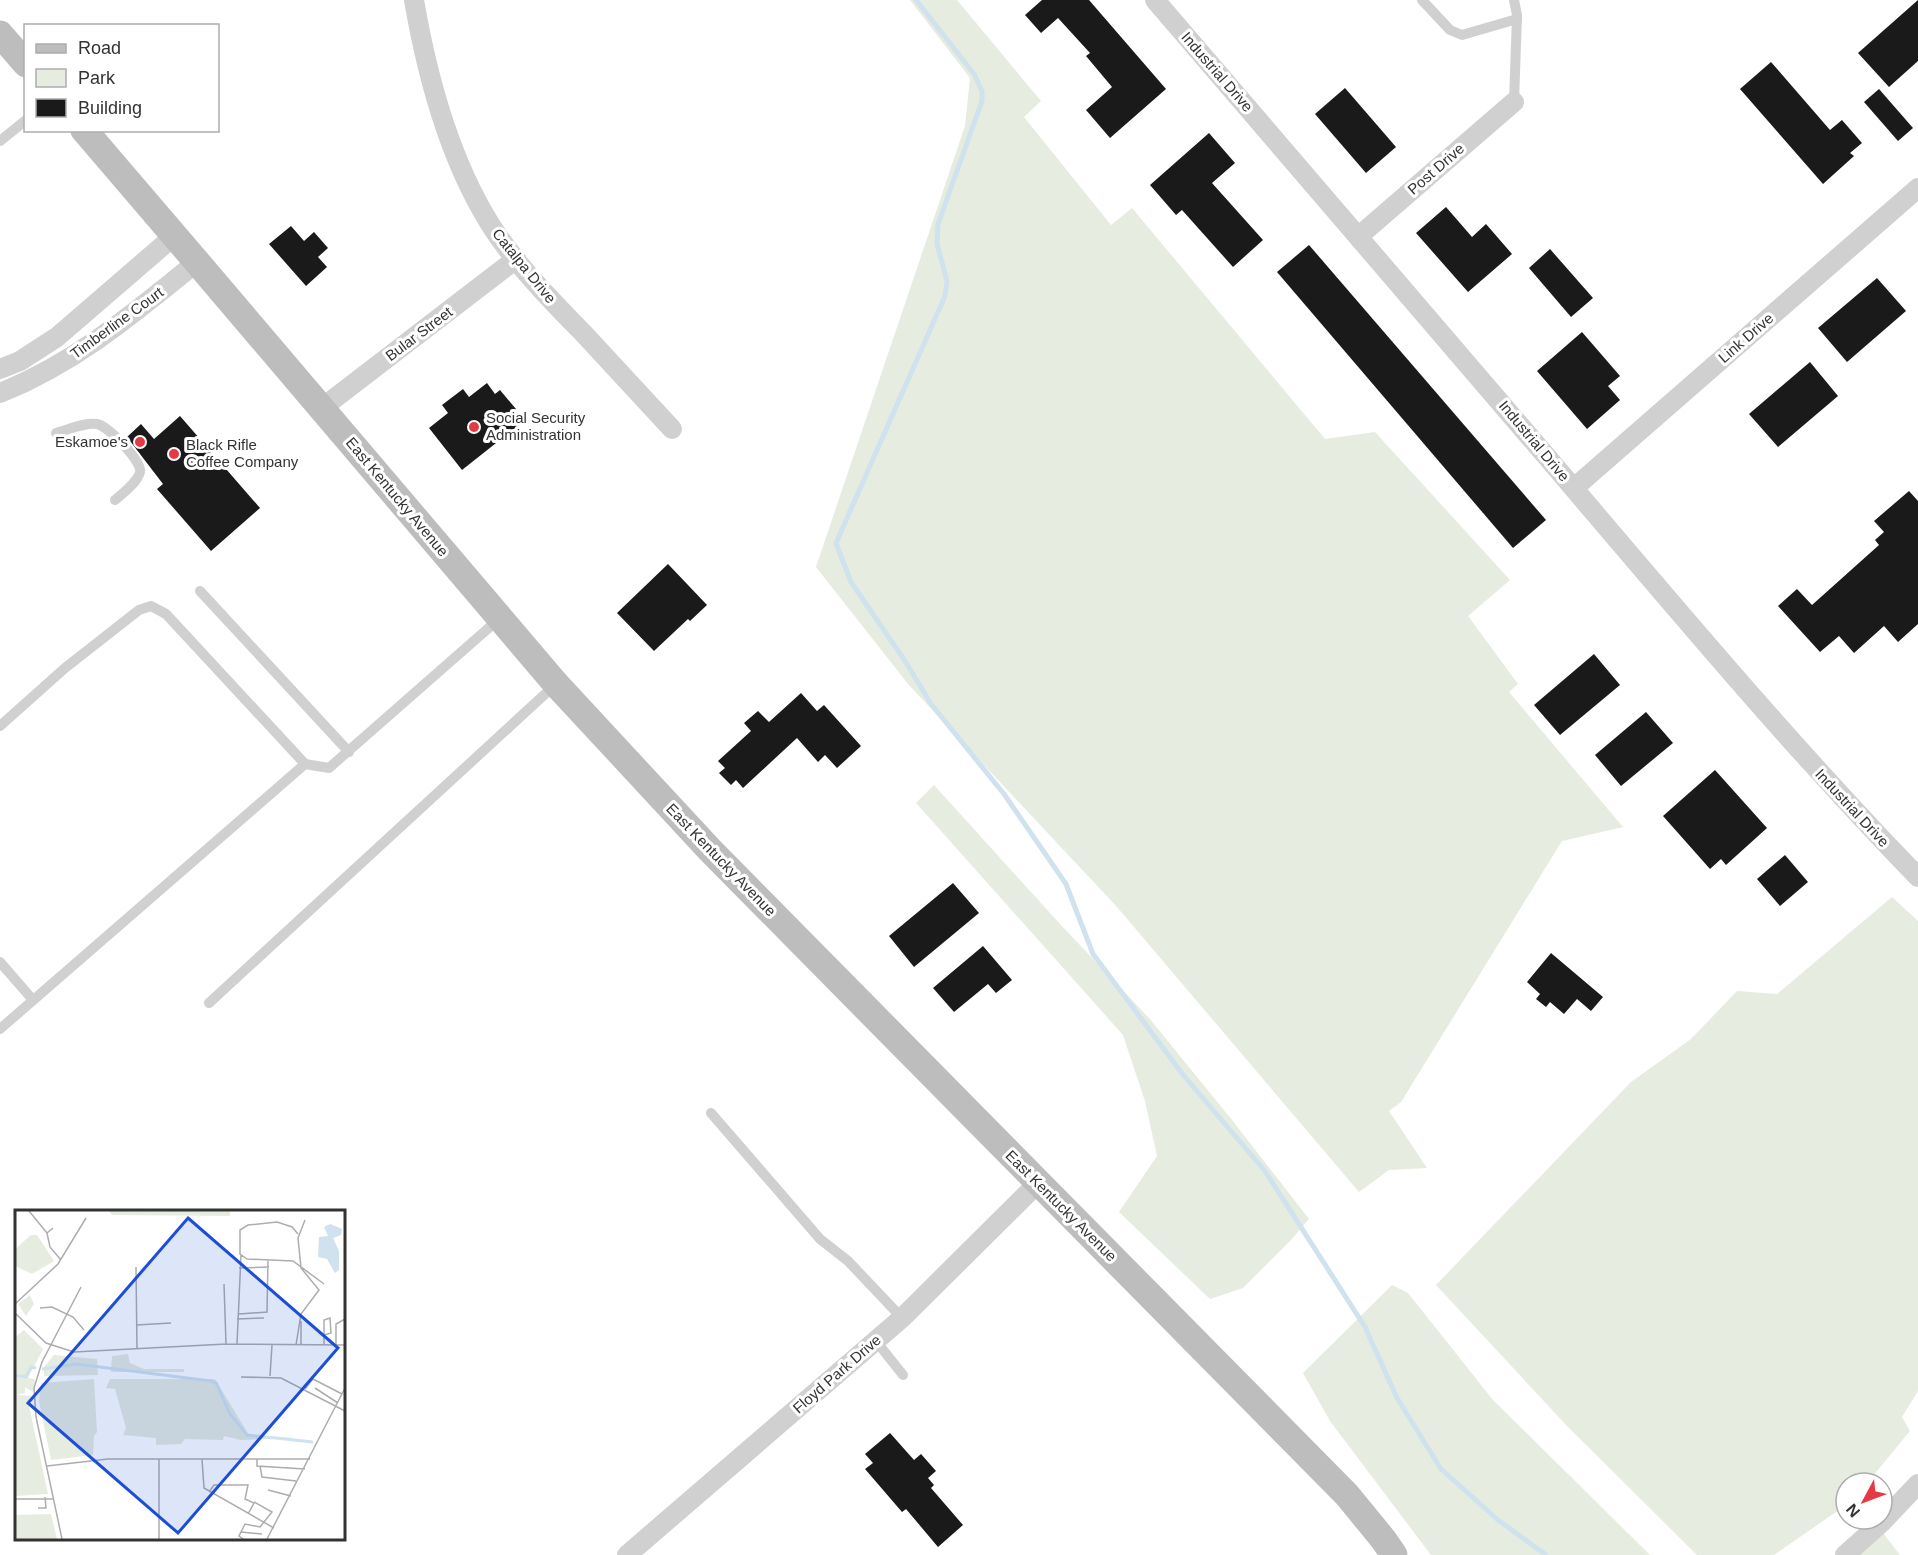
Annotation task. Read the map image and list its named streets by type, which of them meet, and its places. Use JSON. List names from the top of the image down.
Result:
{
  "streets": {
    "street": [
      "Industrial Drive",
      "Post Drive",
      "Catalpa Drive",
      "Timberline Court",
      "Bular Street",
      "Link Drive",
      "East Kentucky Avenue",
      "Floyd Park Drive"
    ]
  },
  "crossings": [
    ["Industrial Drive", "Post Drive"],
    ["Industrial Drive", "Link Drive"],
    ["Catalpa Drive", "Bular Street"],
    ["Timberline Court", "East Kentucky Avenue"],
    ["Bular Street", "East Kentucky Avenue"],
    ["East Kentucky Avenue", "Floyd Park Drive"]
  ],
  "places": ["Social Security Administration", "Eskamoe's", "Black Rifle Coffee Company"],
  "legend": ["Road", "Park", "Building"],
  "north": "bottom left"
}
